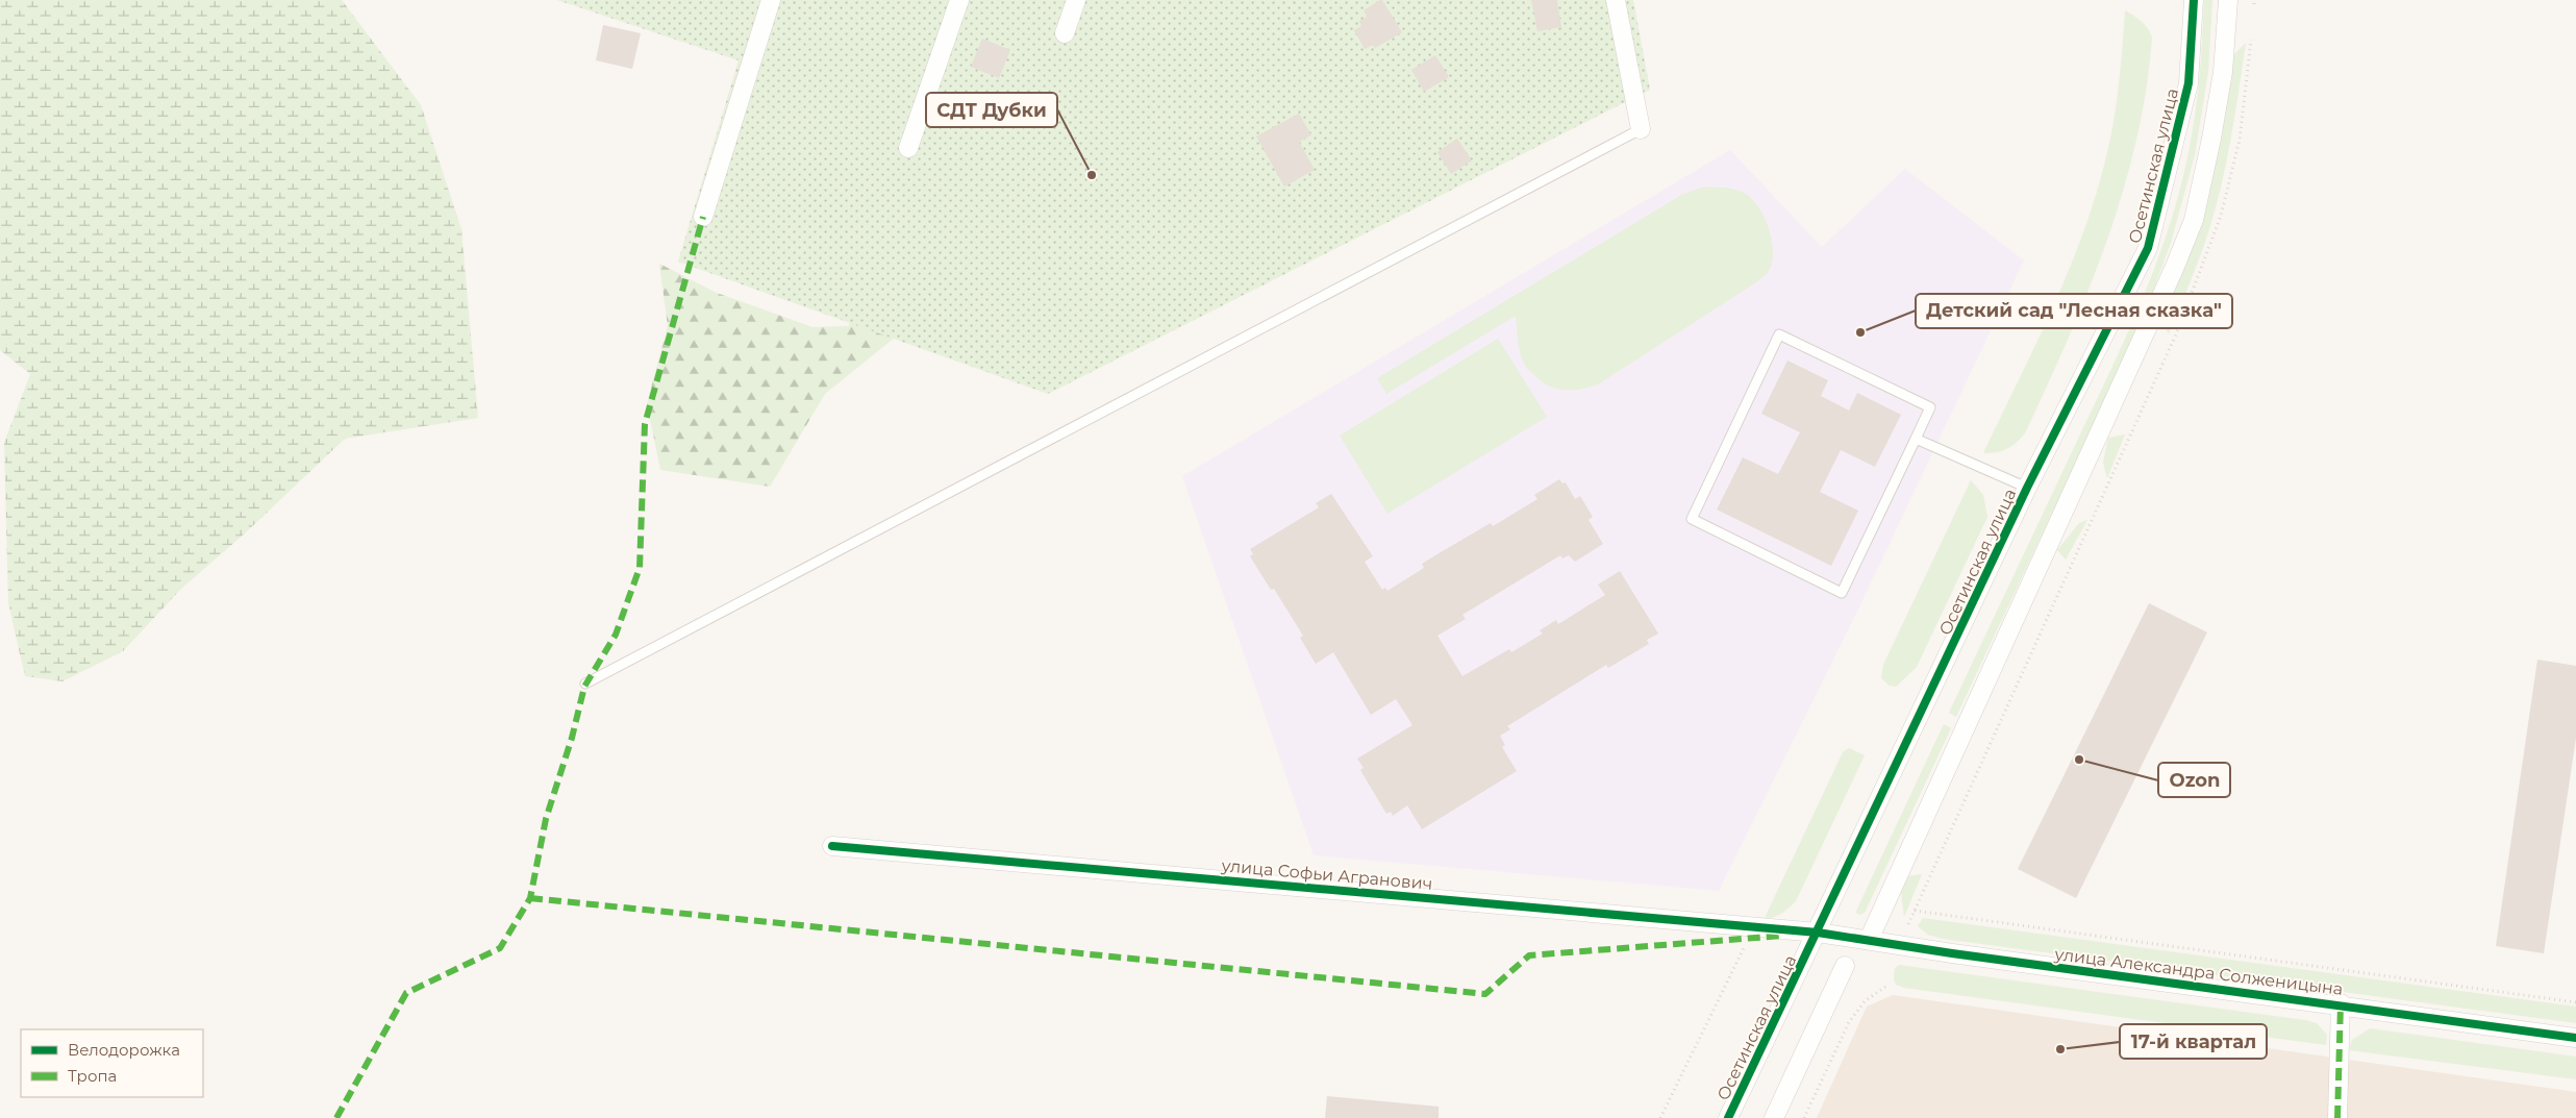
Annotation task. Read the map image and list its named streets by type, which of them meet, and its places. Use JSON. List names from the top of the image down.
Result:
{
  "streets": {
    "street": ["Осетинская улица", "улица Софьи Агранович", "улица Александра Солженицына"]
  },
  "crossings": [
    ["Осетинская улица", "улица Софьи Агранович"],
    ["Осетинская улица", "улица Александра Солженицына"],
    ["улица Софьи Агранович", "улица Александра Солженицына"]
  ],
  "places": [
    "СДТ Дубки",
    "Детский сад \"Лесная сказка\"",
    "Ozon",
    "17-й квартал"
  ],
  "legend": ["Велодорожка", "Тропа"]
}
